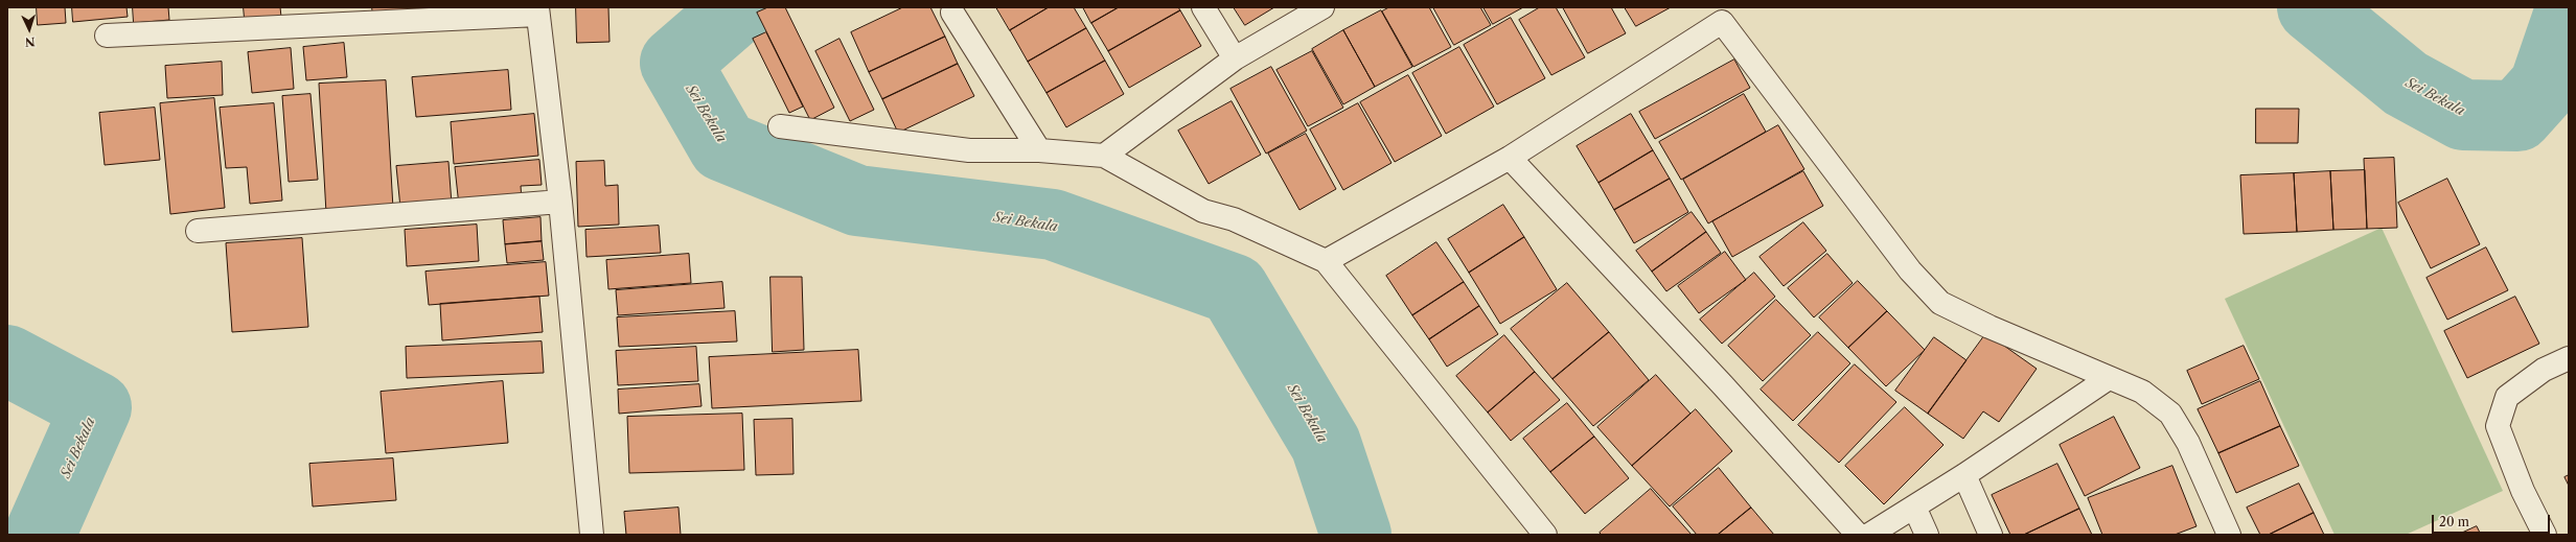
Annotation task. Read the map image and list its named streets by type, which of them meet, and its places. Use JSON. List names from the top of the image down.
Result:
{
  "water": ["Sei Bekala"],
  "scale_bar": "20 m",
  "north": "bottom"
}
